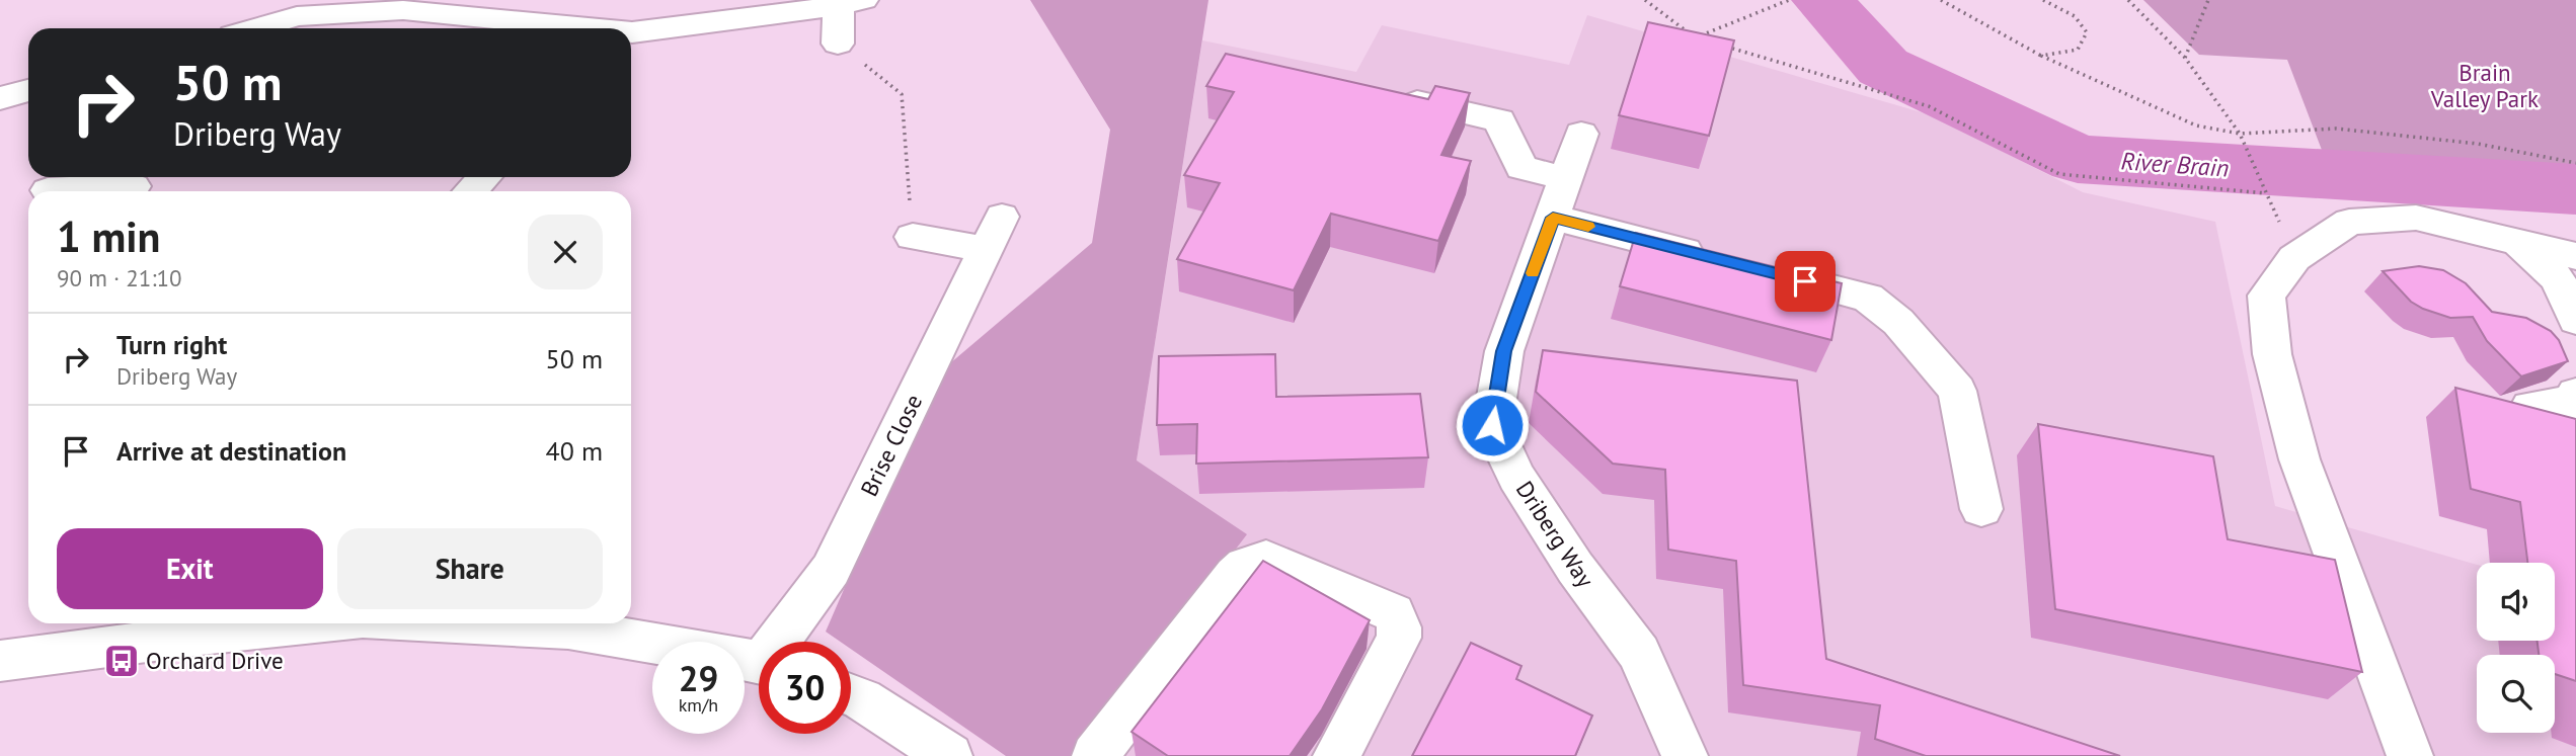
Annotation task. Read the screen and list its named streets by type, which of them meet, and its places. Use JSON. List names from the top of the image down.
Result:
{
  "streets": {
    "street": ["Brise Close", "Driberg Way"]
  },
  "water": ["River Brain"],
  "parks": ["Brain Valley Park"],
  "places": {
    "bus stop": ["Orchard Drive"]
  },
  "page": {
    "turn": ["50 m", "Driberg Way"],
    "heading": ["1 min", "90 m · 21:10"],
    "list": [
      {
        "name": "Turn right",
        "note": "Driberg Way",
        "value": "50 m"
      },
      {
        "name": "Arrive at destination",
        "value": "40 m"
      }
    ],
    "buttons": ["Exit", "Share"],
    "speed": "29 km/h",
    "limit": "30"
  }
}
